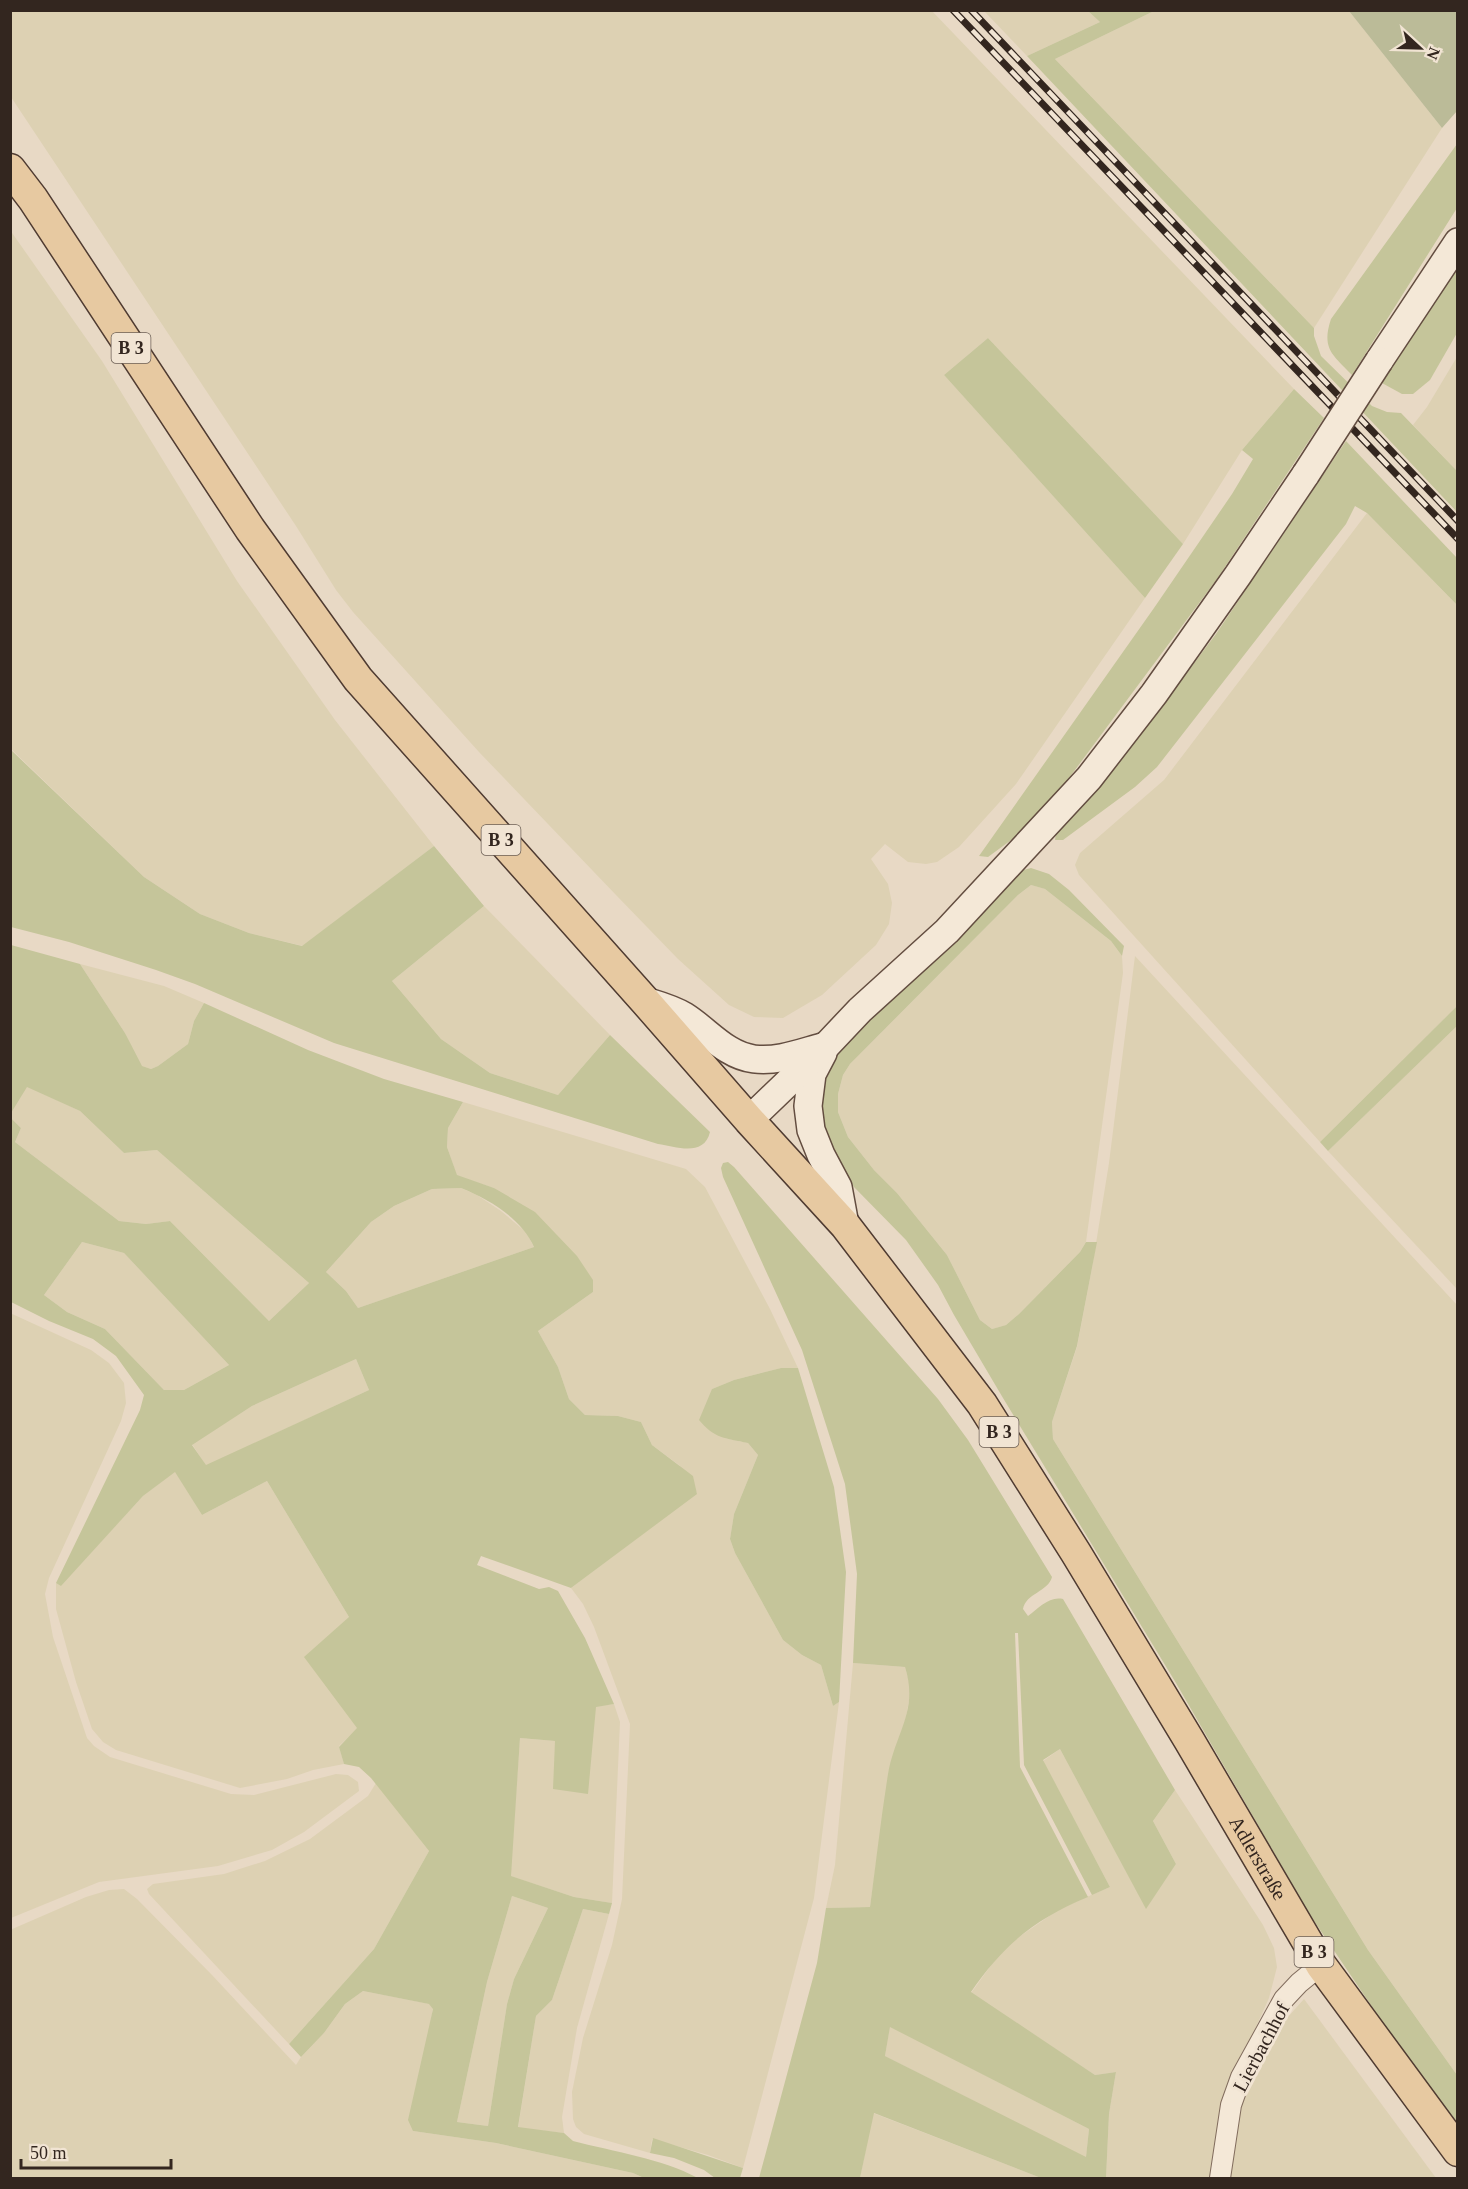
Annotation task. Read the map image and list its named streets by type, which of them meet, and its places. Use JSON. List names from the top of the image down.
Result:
{
  "streets": {
    "main road": ["B 3", "Adlerstraße"],
    "street": ["Lierbachhof"]
  },
  "crossings": [
    ["B 3", "Adlerstraße"],
    ["Adlerstraße", "Lierbachhof"]
  ],
  "scale_bar": "50 m",
  "north": "right"
}
